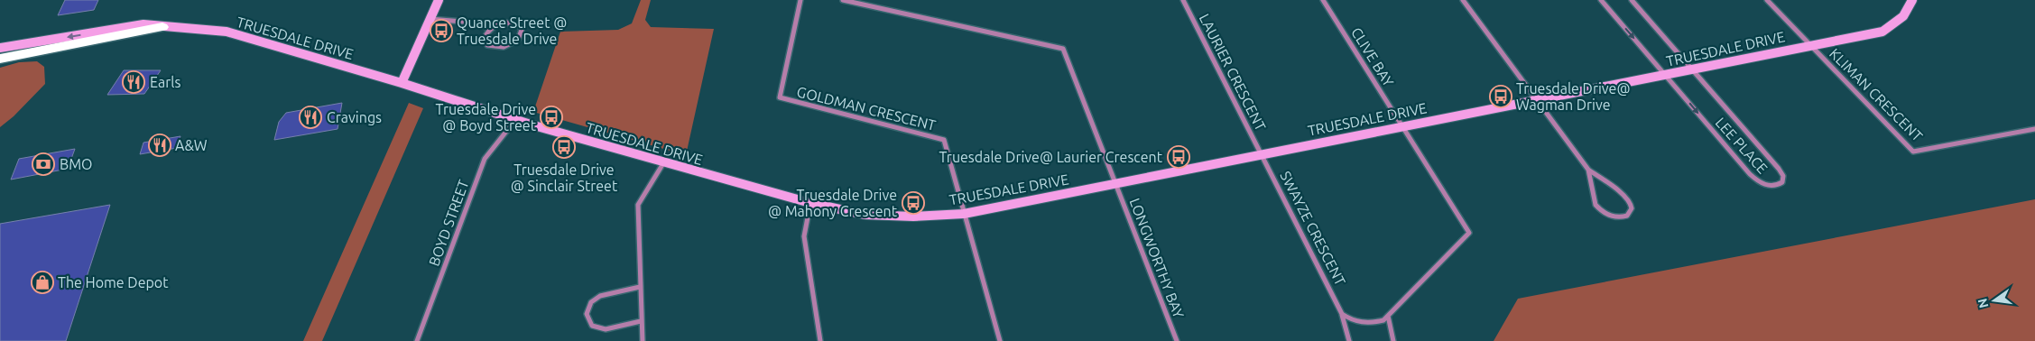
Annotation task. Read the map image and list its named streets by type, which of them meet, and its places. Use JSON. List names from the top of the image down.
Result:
{
  "streets": {
    "street": [
      "TRUESDALE DRIVE",
      "CLIVE BAY",
      "LAURIER CRESCENT",
      "KLIMAN CRESCENT",
      "GOLDMAN CRESCENT",
      "LEE PLACE",
      "BOYD STREET",
      "SWAYZE CRESCENT",
      "LONGWORTHY BAY"
    ]
  },
  "crossings": [
    ["TRUESDALE DRIVE", "CLIVE BAY"],
    ["TRUESDALE DRIVE", "LAURIER CRESCENT"],
    ["TRUESDALE DRIVE", "KLIMAN CRESCENT"],
    ["TRUESDALE DRIVE", "GOLDMAN CRESCENT"],
    ["TRUESDALE DRIVE", "LEE PLACE"],
    ["TRUESDALE DRIVE", "BOYD STREET"],
    ["TRUESDALE DRIVE", "SWAYZE CRESCENT"],
    ["TRUESDALE DRIVE", "LONGWORTHY BAY"],
    ["LAURIER CRESCENT", "SWAYZE CRESCENT"]
  ],
  "places": {
    "bus stop": [
      "Quance Street @ Truesdale Drive",
      "Truesdale Drive@ Wagman Drive",
      "Truesdale Drive @ Boyd Street",
      "Truesdale Drive @ Sinclair Street",
      "Truesdale Drive@ Laurier Crescent",
      "Truesdale Drive @ Mahony Crescent"
    ],
    "restaurant": ["Earls", "Cravings", "A&W"],
    "bank": ["BMO"],
    "shop": ["The Home Depot"]
  },
  "north": "left"
}
